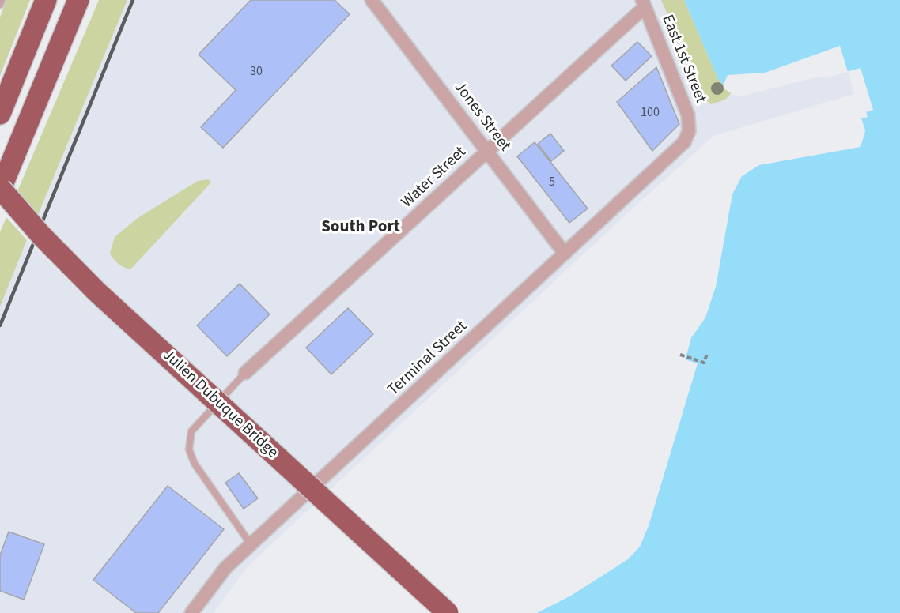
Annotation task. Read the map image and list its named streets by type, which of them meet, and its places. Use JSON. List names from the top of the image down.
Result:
{
  "streets": {
    "highway": ["Julien Dubuque Bridge"],
    "street": [
      "East 1st Street",
      "Jones Street",
      "Water Street",
      "Terminal Street"
    ]
  },
  "crossings": [
    ["East 1st Street", "Water Street"],
    ["East 1st Street", "Terminal Street"],
    ["Jones Street", "Water Street"],
    ["Jones Street", "Terminal Street"]
  ],
  "districts": ["South Port"],
  "house_numbers": ["30", "100", "5"]
}
